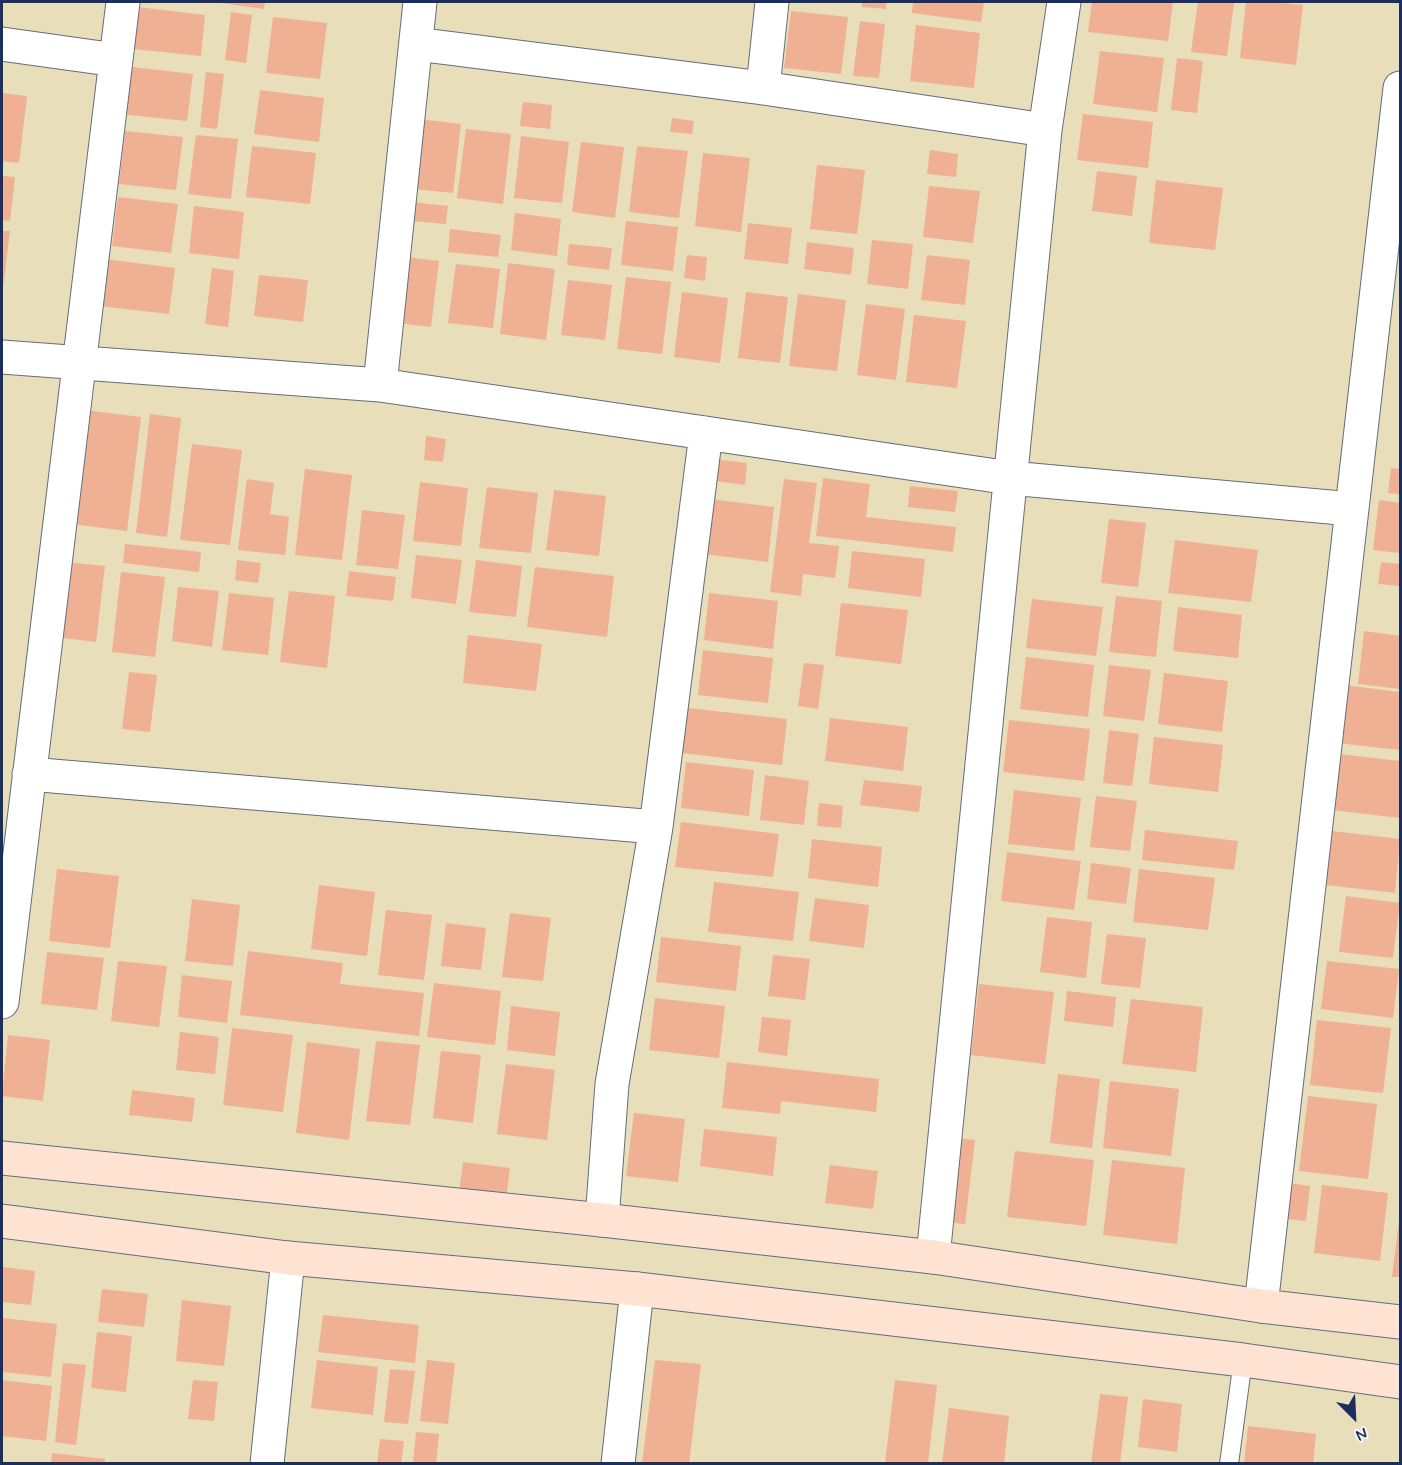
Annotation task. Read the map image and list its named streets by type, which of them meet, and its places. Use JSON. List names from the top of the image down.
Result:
{
  "north": "bottom right"
}
